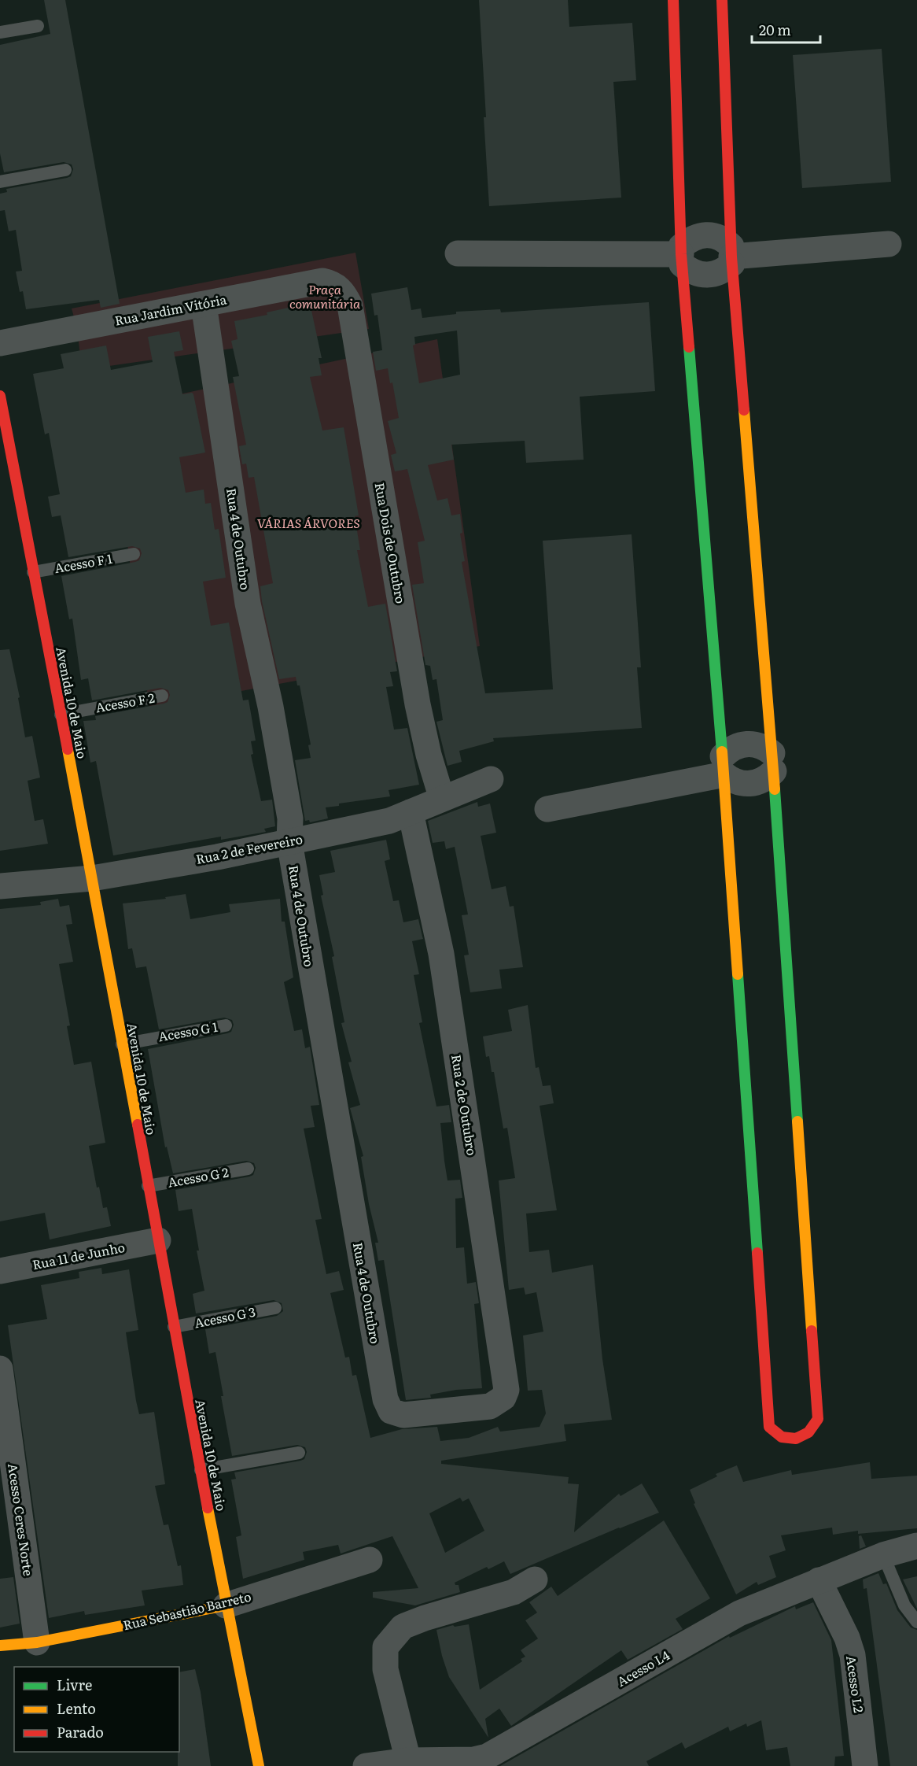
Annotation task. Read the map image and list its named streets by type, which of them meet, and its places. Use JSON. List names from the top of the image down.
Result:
{
  "streets": {
    "street": [
      "Rua Jardim Vitória",
      "Rua 4 de Outubro",
      "Rua Dois de Outubro",
      "Avenida 10 de Maio",
      "Rua 2 de Fevereiro",
      "Rua 2 de Outubro",
      "Rua 11 de Junho",
      "Acesso Ceres Norte",
      "Rua Sebastião Barreto",
      "Acesso L4",
      "Acesso L2"
    ],
    "lane": [
      "Acesso F 1",
      "Acesso F 2",
      "Acesso G 1",
      "Acesso G 2",
      "Acesso G 3"
    ]
  },
  "crossings": [
    ["Rua Jardim Vitória", "Rua 4 de Outubro"],
    ["Rua Jardim Vitória", "Rua Dois de Outubro"],
    ["Rua 4 de Outubro", "Rua 2 de Fevereiro"],
    ["Rua 4 de Outubro", "Rua 2 de Outubro"],
    ["Rua Dois de Outubro", "Rua 2 de Fevereiro"],
    ["Acesso F 1", "Avenida 10 de Maio"],
    ["Avenida 10 de Maio", "Acesso F 2"],
    ["Avenida 10 de Maio", "Rua 2 de Fevereiro"],
    ["Avenida 10 de Maio", "Acesso G 1"],
    ["Avenida 10 de Maio", "Acesso G 2"],
    ["Avenida 10 de Maio", "Rua 11 de Junho"],
    ["Avenida 10 de Maio", "Acesso G 3"],
    ["Avenida 10 de Maio", "Rua Sebastião Barreto"],
    ["Rua 2 de Fevereiro", "Rua 2 de Outubro"],
    ["Acesso Ceres Norte", "Rua Sebastião Barreto"],
    ["Acesso L4", "Acesso L2"]
  ],
  "parks": ["Praça comunitária", "VÁRIAS ÁRVORES"],
  "legend": ["Livre", "Lento", "Parado"],
  "scale_bar": "20 m"
}
